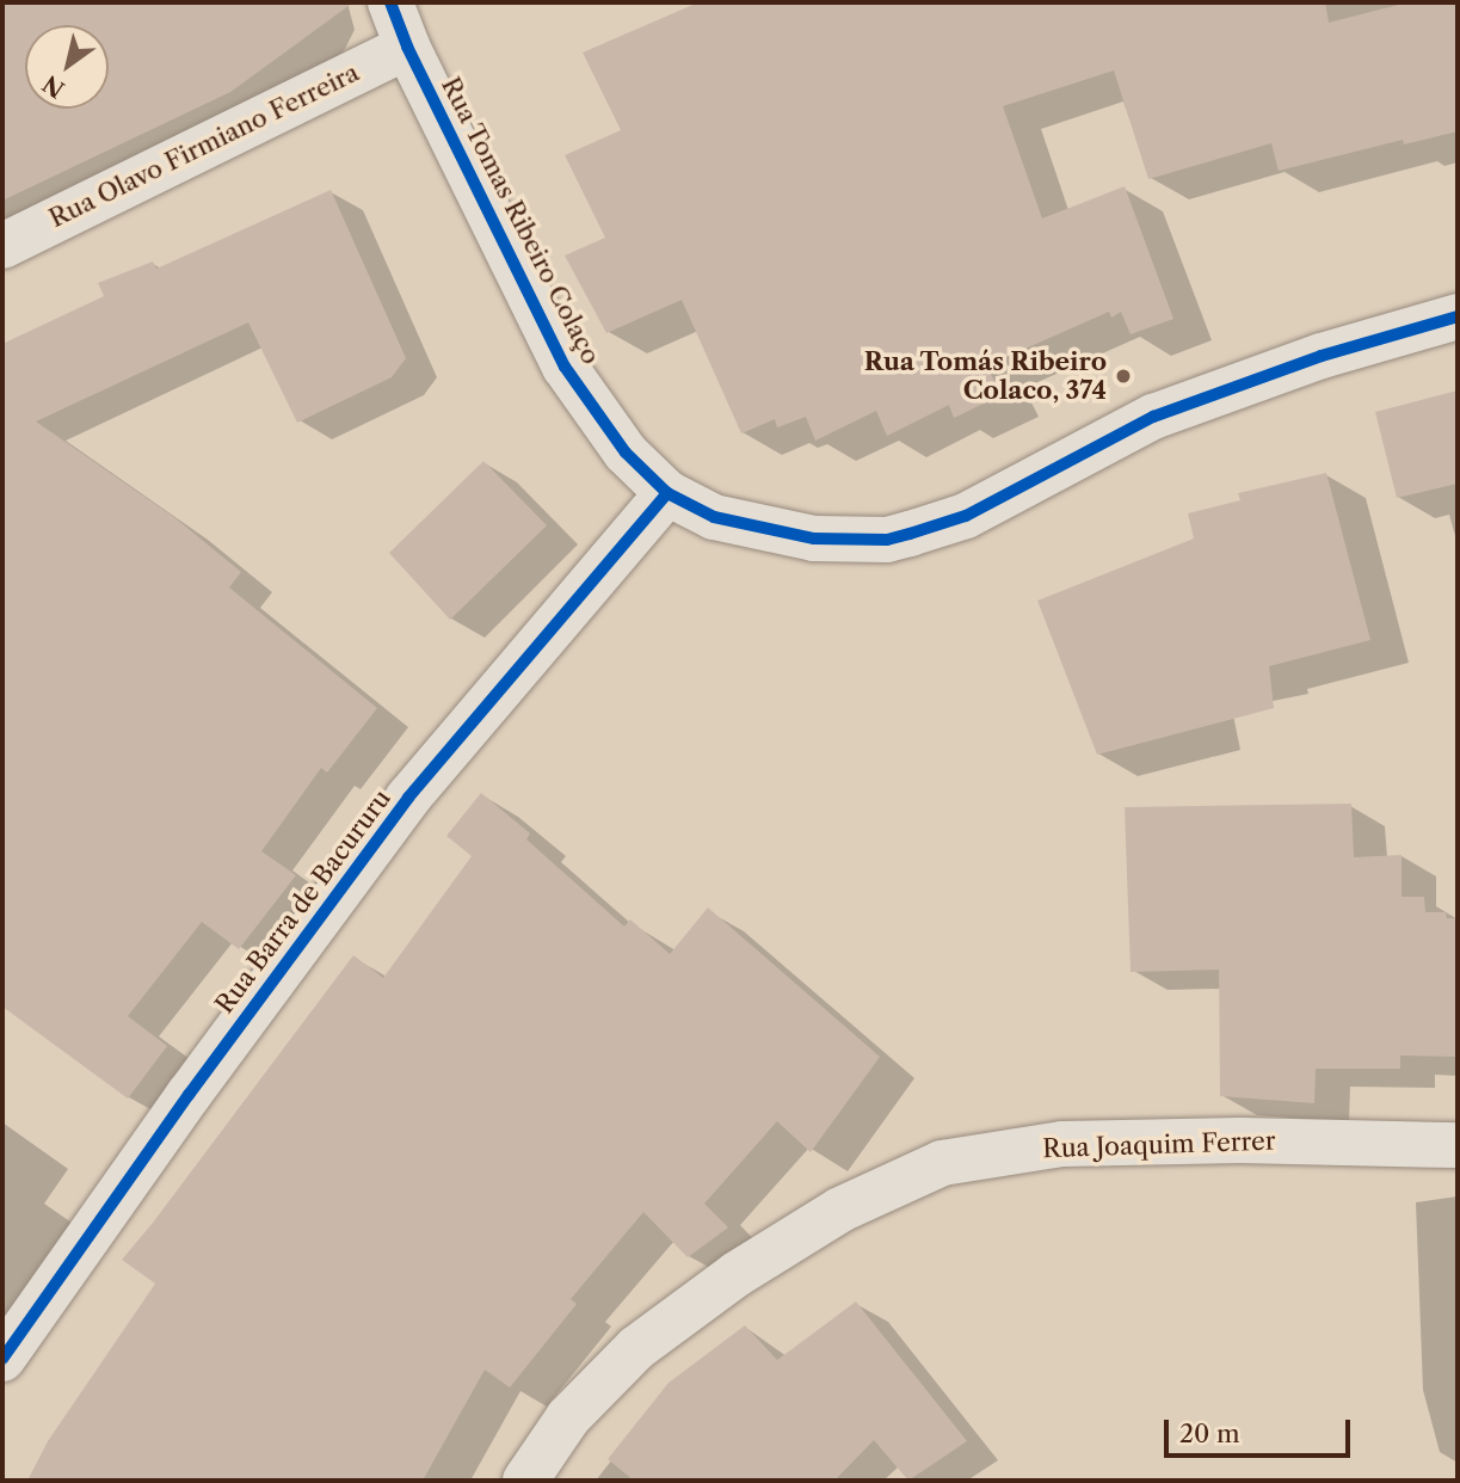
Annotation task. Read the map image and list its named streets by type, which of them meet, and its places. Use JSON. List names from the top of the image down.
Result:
{
  "streets": {
    "street": [
      "Rua Olavo Firmiano Ferreira",
      "Rua Tomas Ribeiro Colaço",
      "Rua Barra de Bacururu",
      "Rua Joaquim Ferrer"
    ]
  },
  "crossings": [
    ["Rua Olavo Firmiano Ferreira", "Rua Tomas Ribeiro Colaço"],
    ["Rua Tomas Ribeiro Colaço", "Rua Barra de Bacururu"]
  ],
  "places": ["Rua Tomás Ribeiro Colaco, 374"],
  "scale_bar": "20 m",
  "north": "bottom left"
}
